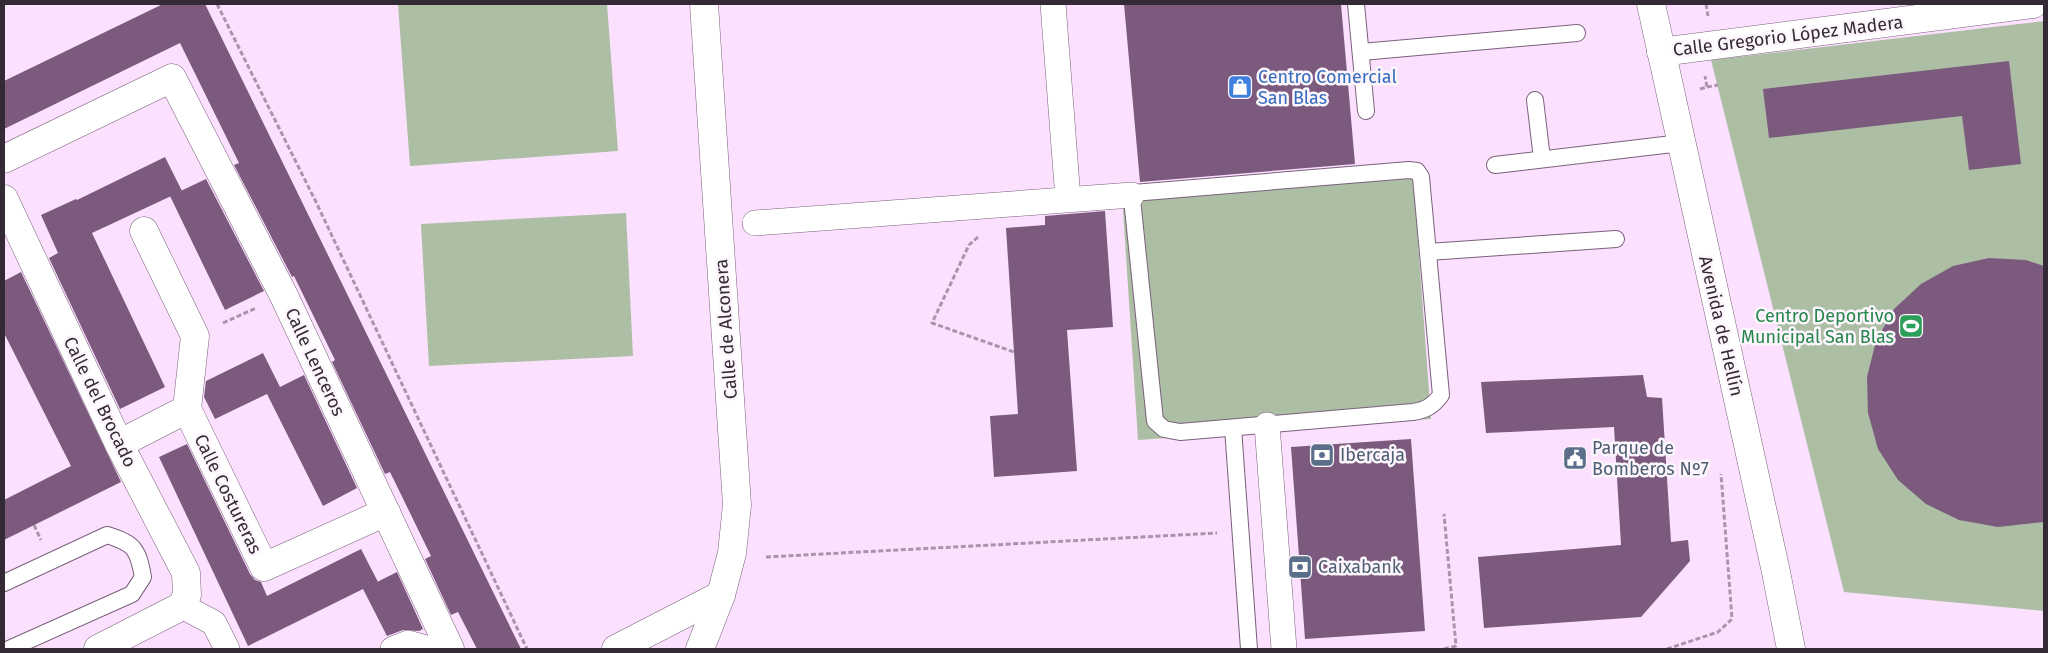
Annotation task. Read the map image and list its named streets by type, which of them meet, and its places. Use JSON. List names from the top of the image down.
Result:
{
  "streets": {
    "street": [
      "Calle Gregorio López Madera",
      "Avenida de Hellín",
      "Calle de Alconera",
      "Calle Lenceros",
      "Calle del Brocado",
      "Calle Costureras"
    ]
  },
  "crossings": [
    ["Calle Gregorio López Madera", "Avenida de Hellín"],
    ["Calle Lenceros", "Calle Costureras"]
  ],
  "places": {
    "shop": ["Centro Comercial San Blas"],
    "sports": ["Centro Deportivo Municipal San Blas"],
    "bank": ["Ibercaja", "Caixabank"],
    "public building": ["Parque de Bomberos Nº7"]
  }
}
